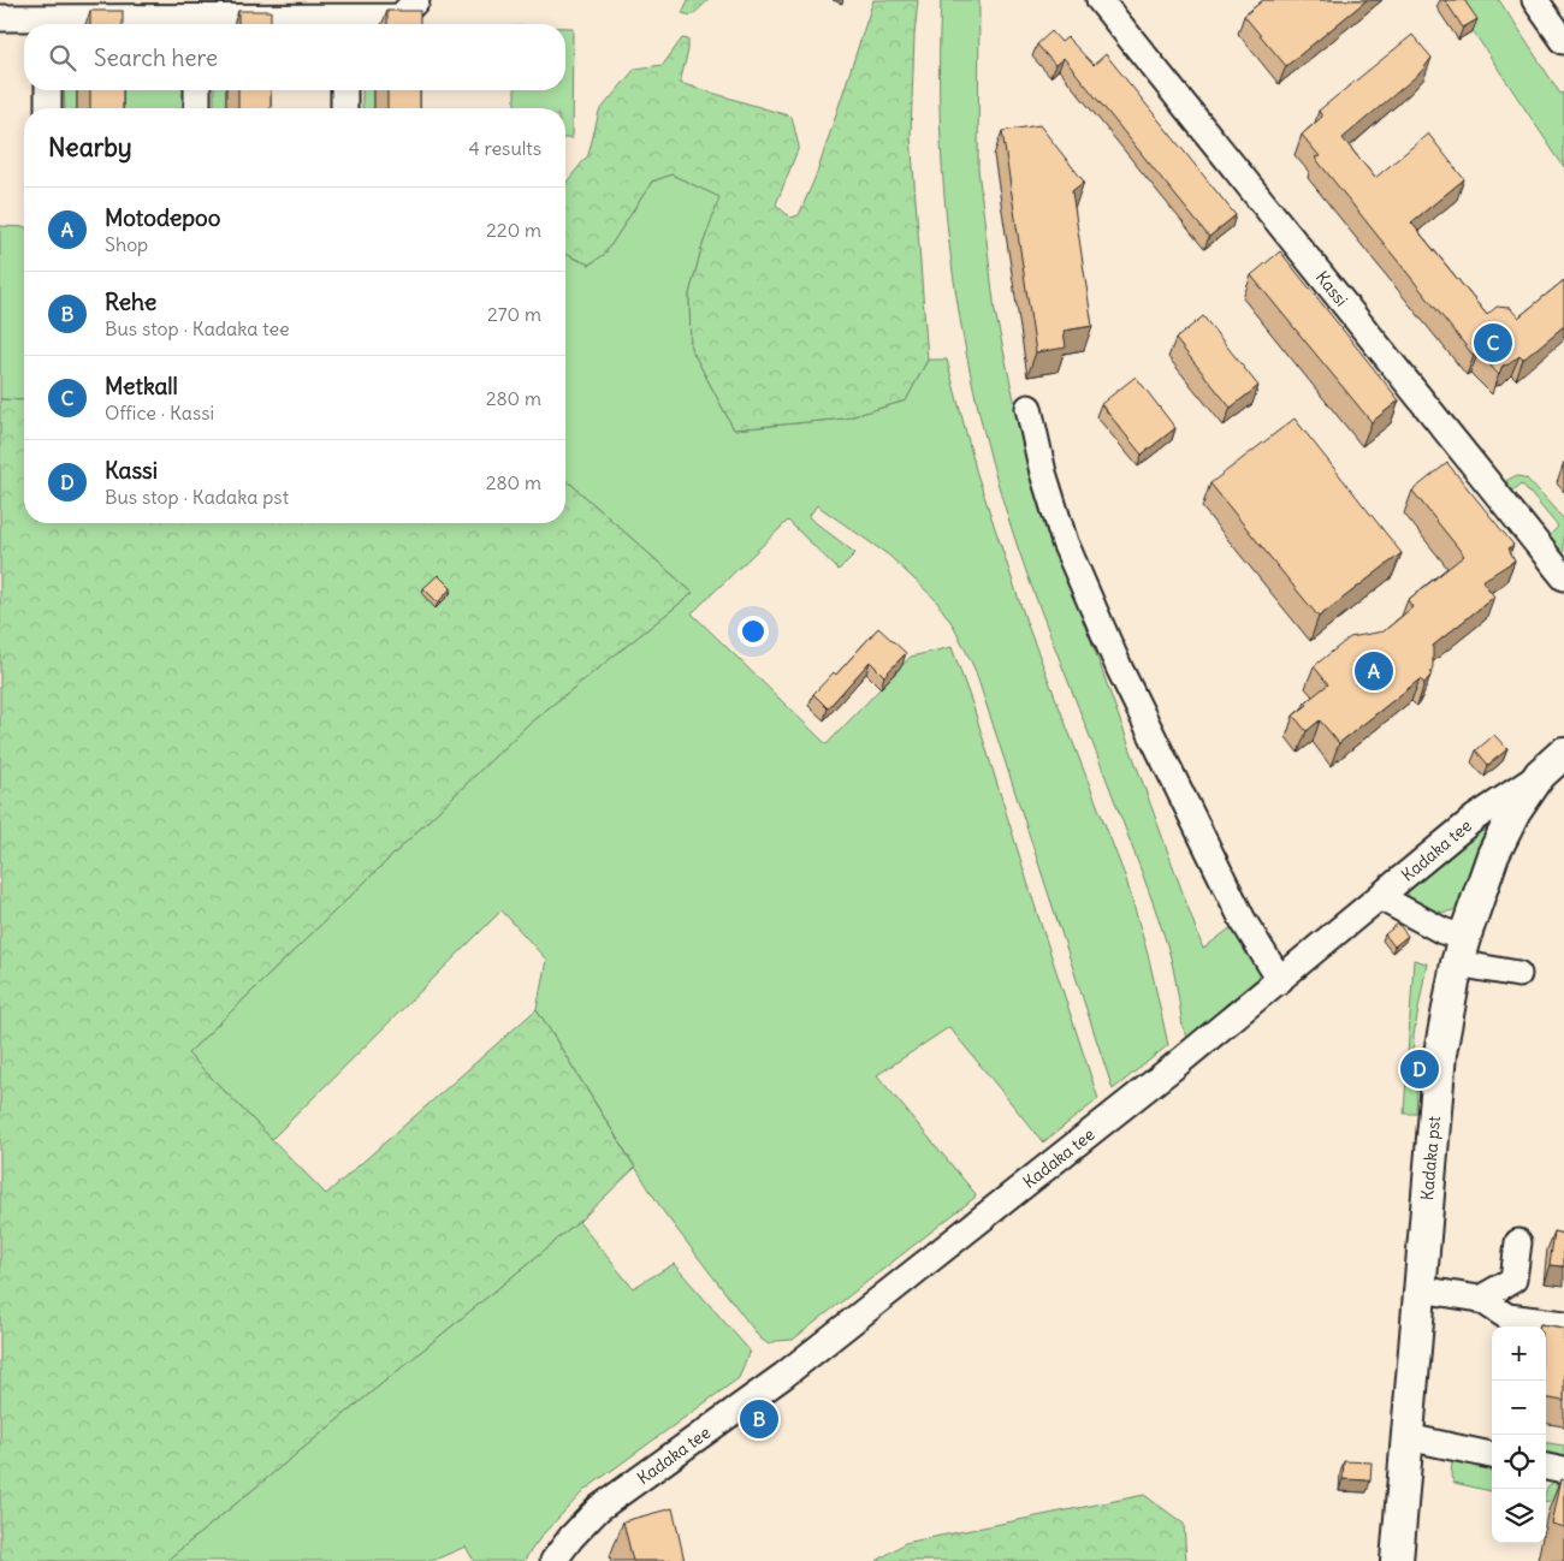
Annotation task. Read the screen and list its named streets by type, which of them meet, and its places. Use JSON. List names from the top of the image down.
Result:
{
  "streets": {
    "main road": ["Kadaka tee", "Kadaka pst"],
    "street": ["Kassi"]
  },
  "crossings": [
    ["Kadaka tee", "Kadaka pst"]
  ],
  "page": {
    "search": "Search here",
    "heading": ["Nearby", "4 results"],
    "list": [
      {
        "mark": "A",
        "name": "Motodepoo",
        "note": "Shop",
        "value": "220 m"
      },
      {
        "mark": "B",
        "name": "Rehe",
        "note": "Bus stop · Kadaka tee",
        "value": "270 m"
      },
      {
        "mark": "C",
        "name": "Metkall",
        "note": "Office · Kassi",
        "value": "280 m"
      },
      {
        "mark": "D",
        "name": "Kassi",
        "note": "Bus stop · Kadaka pst",
        "value": "280 m"
      }
    ],
    "pins": [
      "C",
      "A",
      "D",
      "B"
    ],
    "map_buttons": ["+", "−"]
  }
}
